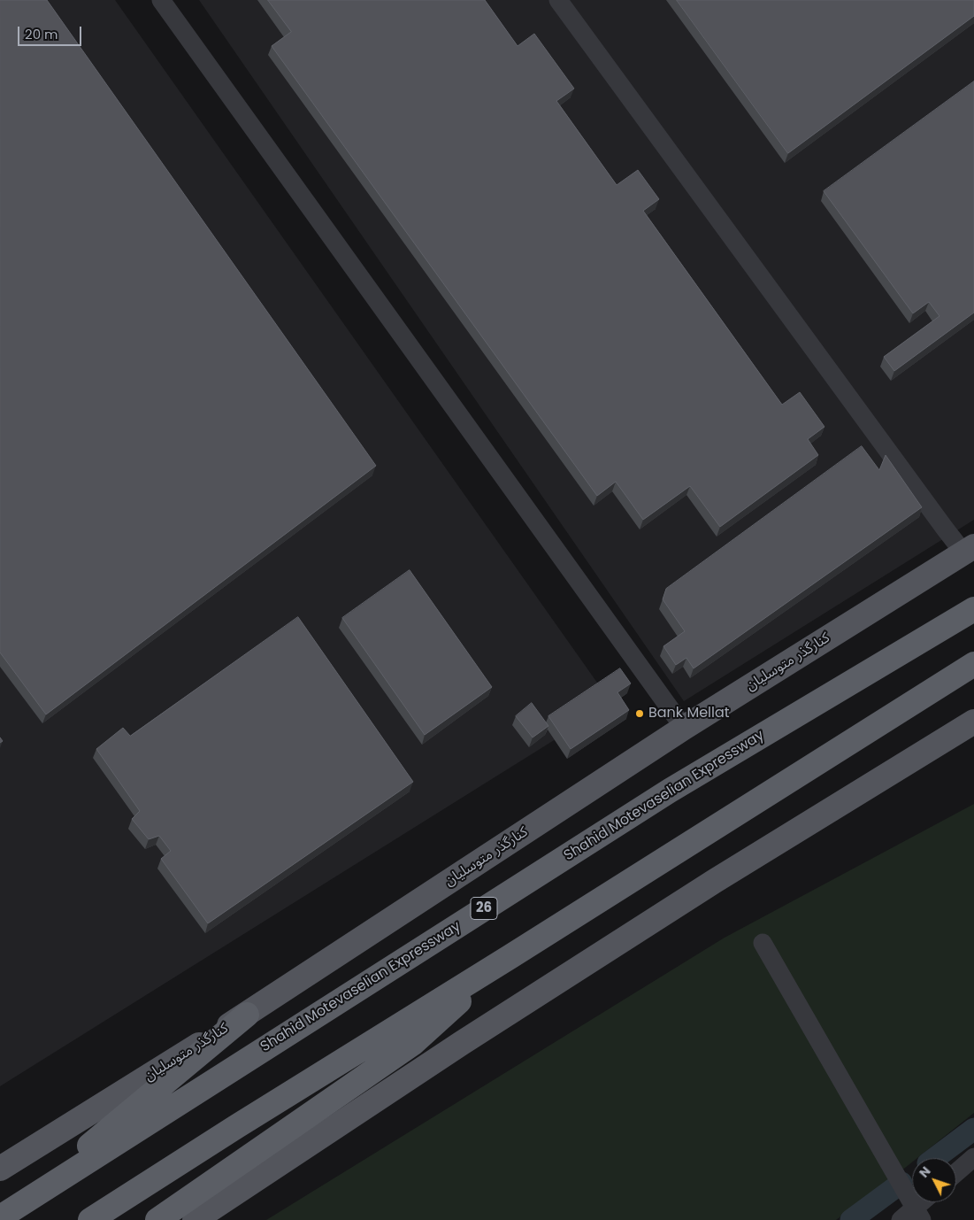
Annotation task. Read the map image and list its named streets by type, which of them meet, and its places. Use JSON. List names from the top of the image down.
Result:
{
  "streets": {
    "highway": ["Shahid Motevaselian Expressway", "26"],
    "main road": ["کنارگذر متوسلیان"]
  },
  "places": ["Bank Mellat"],
  "scale_bar": "20 m",
  "north": "top left"
}
